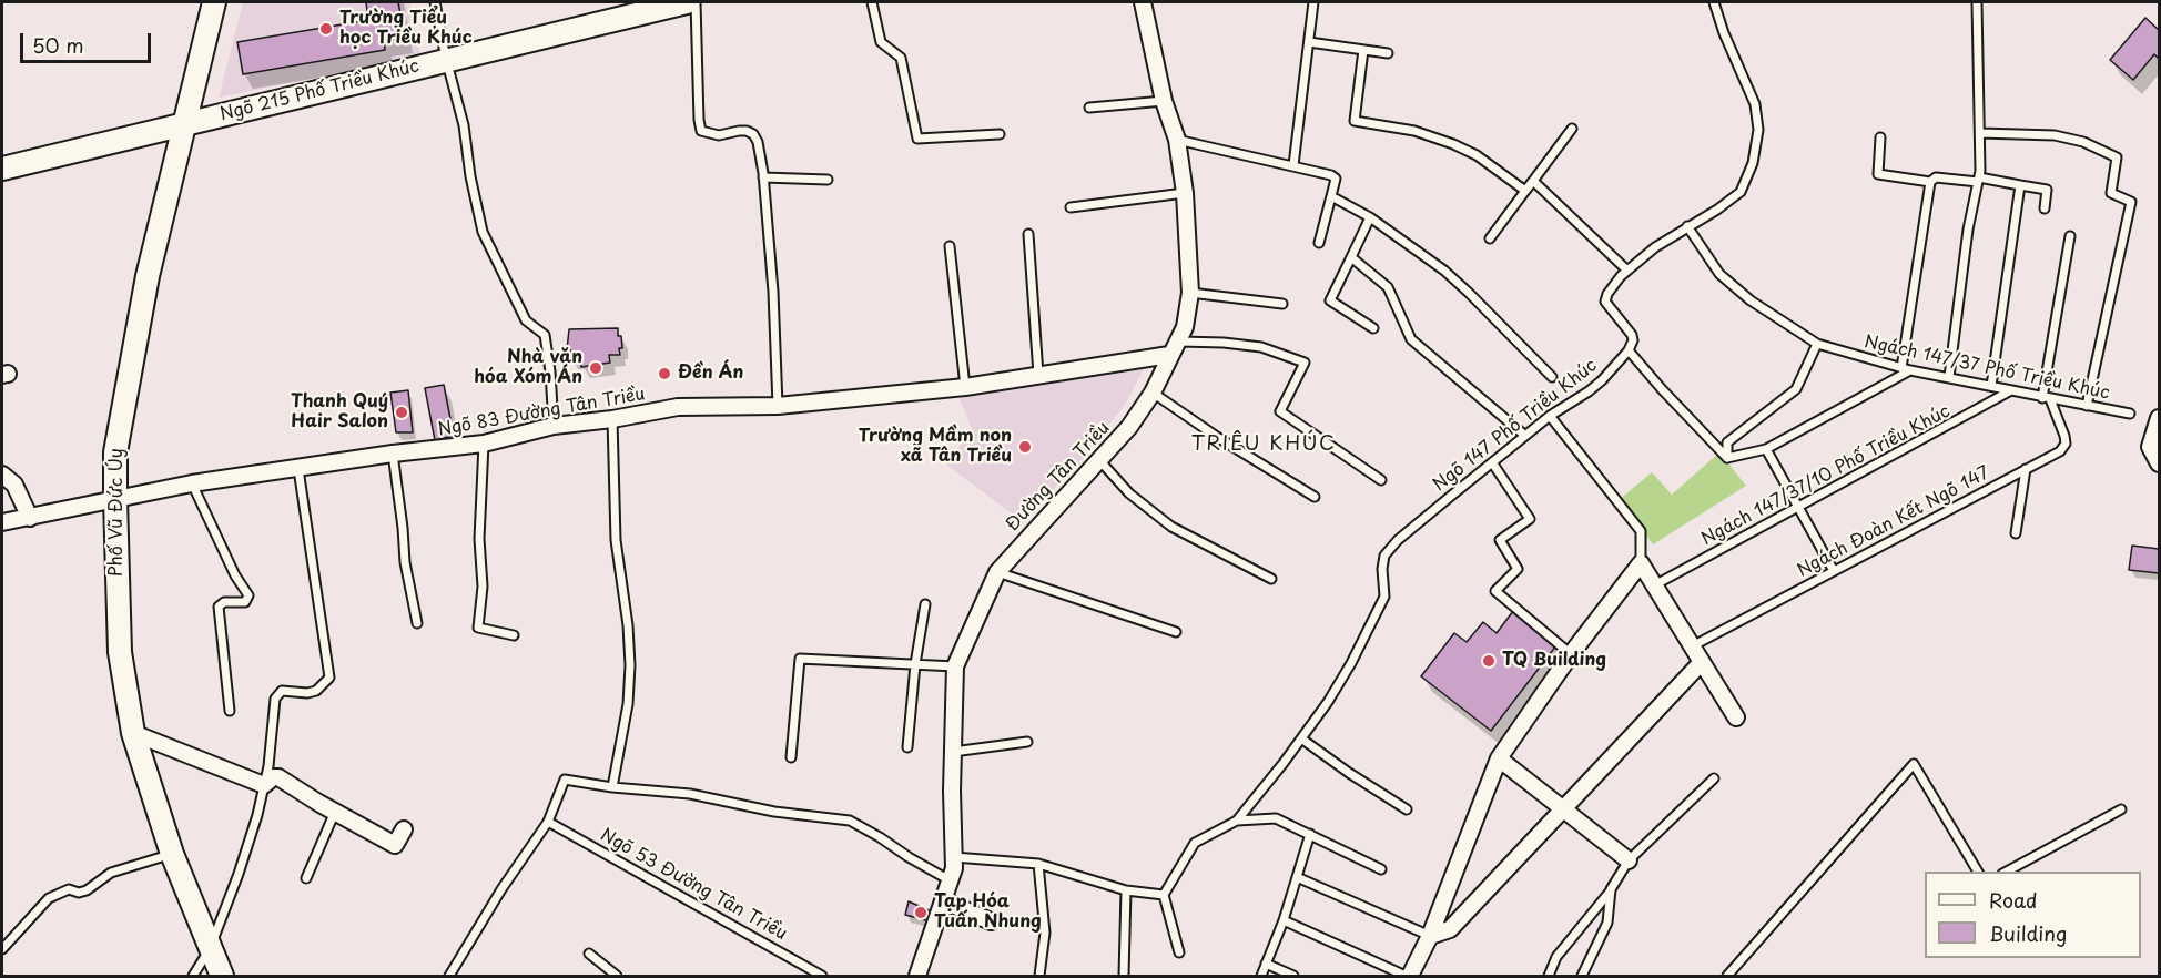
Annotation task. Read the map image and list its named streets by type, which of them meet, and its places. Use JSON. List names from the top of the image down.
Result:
{
  "streets": {
    "street": [
      "Ngõ 215 Phố Triều Khúc",
      "Ngõ 83 Đường Tân Triều",
      "Đường Tân Triều",
      "Phố Vũ Đức Úy"
    ],
    "lane": [
      "Ngách 147/37 Phố Triều Khúc",
      "Ngõ 147 Phố Triều Khúc",
      "Ngách 147/37/10 Phố Triều Khúc",
      "Ngách Đoàn Kết Ngõ 147",
      "Ngõ 53 Đường Tân Triều"
    ]
  },
  "crossings": [
    ["Ngõ 215 Phố Triều Khúc", "Phố Vũ Đức Úy"],
    ["Ngách 147/37 Phố Triều Khúc", "Ngách 147/37/10 Phố Triều Khúc"],
    ["Ngách 147/37 Phố Triều Khúc", "Ngách Đoàn Kết Ngõ 147"],
    ["Ngõ 83 Đường Tân Triều", "Đường Tân Triều"],
    ["Ngõ 83 Đường Tân Triều", "Phố Vũ Đức Úy"]
  ],
  "districts": ["TRIÊU KHÚC"],
  "places": [
    "Trường Tiểu học Triều Khúc",
    "Nhà văn hóa Xóm Án",
    "Đền Án",
    "Thanh Quý Hair Salon",
    "Trường Mầm non xã Tân Triều",
    "TQ Building",
    "Tạp Hóa Tuấn Nhung"
  ],
  "legend": ["Road", "Building"],
  "scale_bar": "50 m"
}
